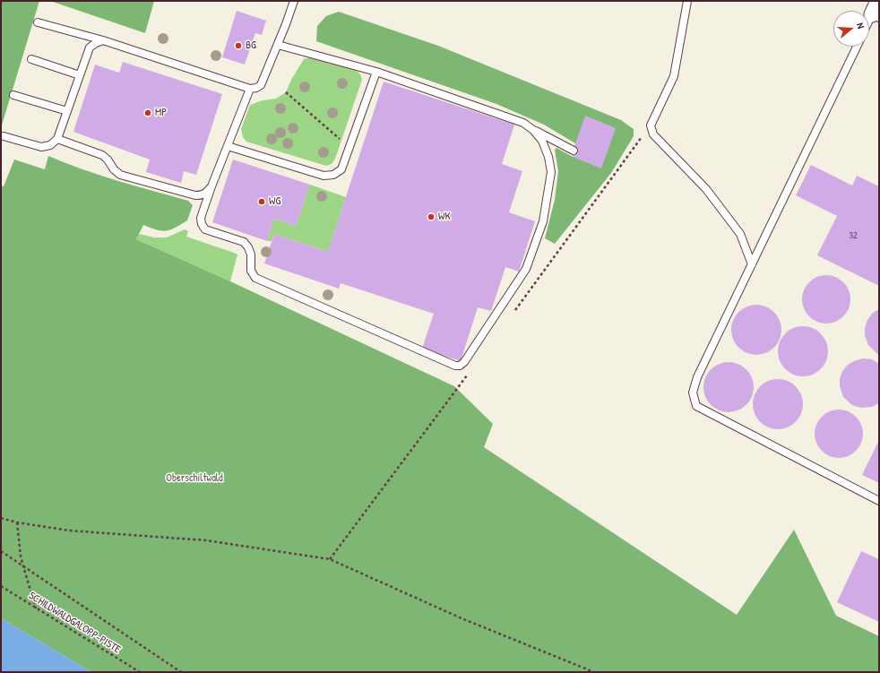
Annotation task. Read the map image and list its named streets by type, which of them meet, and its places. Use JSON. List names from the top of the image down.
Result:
{
  "streets": {
    "path": ["SCHILDWALDGALOPP-PISTE"]
  },
  "parks": ["Oberschiltwald"],
  "places": [
    "BG",
    "MP",
    "WG",
    "WK"
  ],
  "house_numbers": ["32"],
  "north": "right"
}
